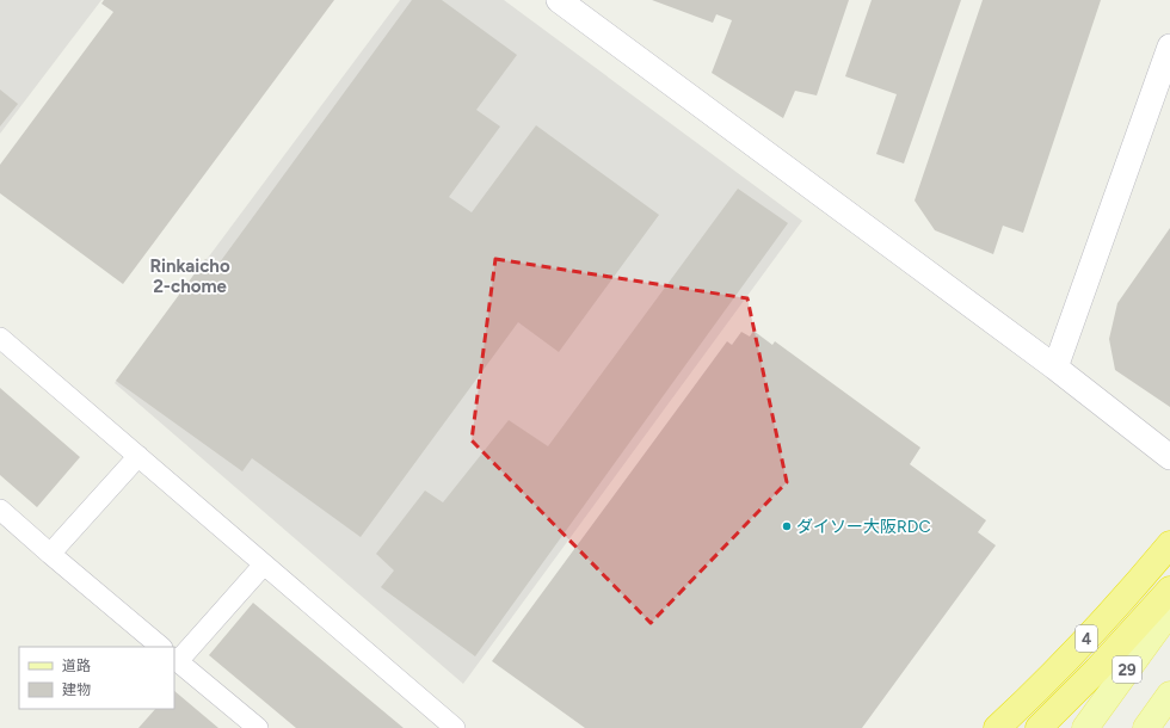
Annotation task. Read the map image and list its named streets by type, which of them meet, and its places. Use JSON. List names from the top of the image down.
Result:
{
  "streets": {
    "highway": ["4"],
    "main road": ["29"]
  },
  "districts": ["Rinkaicho 2-chome"],
  "places": ["ダイソー大阪RDC"],
  "legend": ["道路", "建物"]
}
